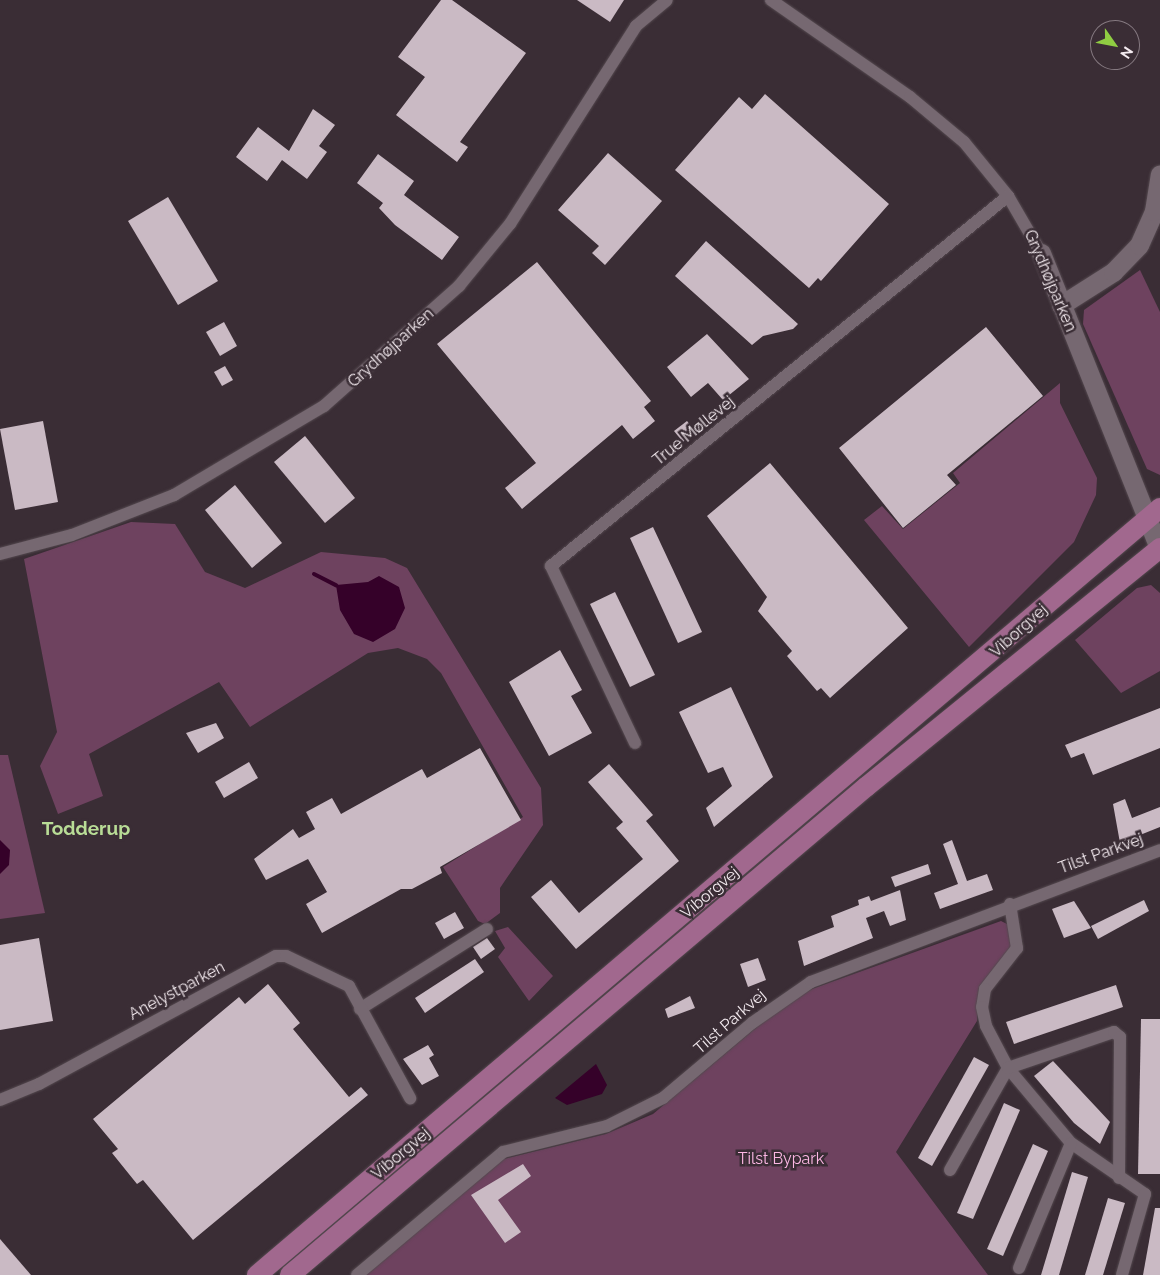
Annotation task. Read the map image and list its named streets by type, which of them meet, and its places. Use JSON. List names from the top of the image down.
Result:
{
  "streets": {
    "main road": ["Viborgvej"],
    "street": [
      "Grydhøjparken",
      "True Møllevej",
      "Tilst Parkvej",
      "Anelystparken"
    ]
  },
  "crossings": [
    ["Grydhøjparken", "True Møllevej"],
    ["Grydhøjparken", "Viborgvej"]
  ],
  "districts": ["Todderup"],
  "parks": ["Tilst Bypark"],
  "north": "bottom right"
}
